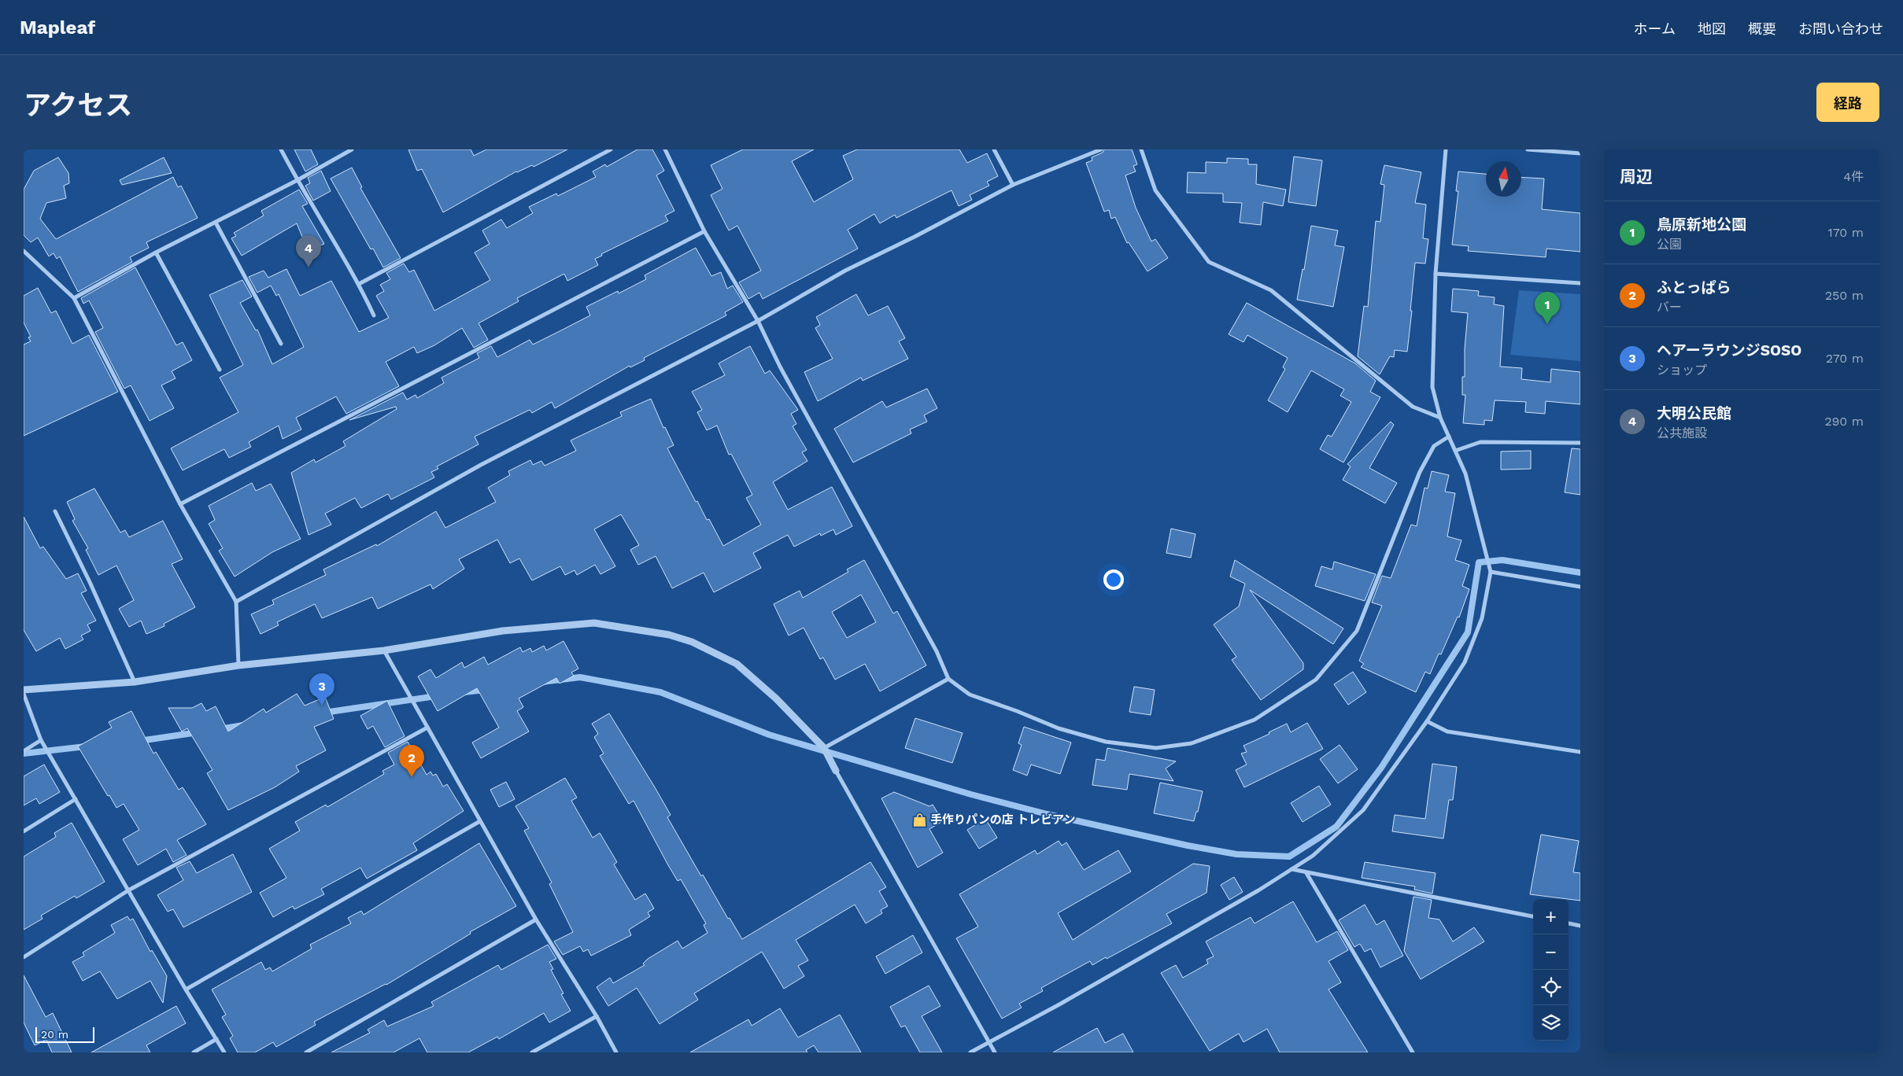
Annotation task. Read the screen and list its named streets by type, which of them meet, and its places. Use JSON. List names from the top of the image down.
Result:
{
  "places": {
    "shop": ["手作りパンの店 トレビアン"]
  },
  "scale_bar": "20 m",
  "north": "top",
  "page": {
    "header": "Mapleaf",
    "nav": [
      "ホーム",
      "地図",
      "概要",
      "お問い合わせ"
    ],
    "title": "アクセス",
    "buttons": "経路",
    "heading": ["周辺", "4件"],
    "list": [
      {
        "mark": "1",
        "name": "鳥原新地公園",
        "note": "公園",
        "value": "170 m"
      },
      {
        "mark": "2",
        "name": "ふとっぱら",
        "note": "バー",
        "value": "250 m"
      },
      {
        "mark": "3",
        "name": "ヘアーラウンジSOSO",
        "note": "ショップ",
        "value": "270 m"
      },
      {
        "mark": "4",
        "name": "大明公民館",
        "note": "公共施設",
        "value": "290 m"
      }
    ],
    "pins": [
      "4",
      "1",
      "3",
      "2"
    ],
    "map_buttons": ["+", "−"],
    "scale": "20 m"
  }
}
